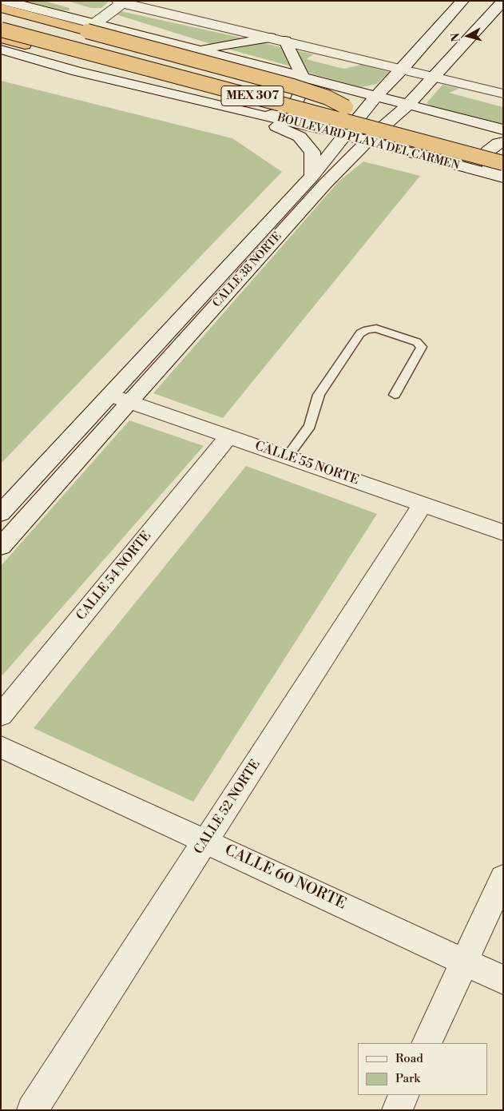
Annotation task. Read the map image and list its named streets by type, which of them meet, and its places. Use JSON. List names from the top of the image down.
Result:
{
  "streets": {
    "highway": ["MEX 307"],
    "main road": [
      "BOULEVARD PLAYA DEL CARMEN",
      "CALLE 38 NORTE",
      "CALLE 55 NORTE",
      "CALLE 54 NORTE",
      "CALLE 52 NORTE",
      "CALLE 60 NORTE"
    ]
  },
  "crossings": [
    ["MEX 307", "BOULEVARD PLAYA DEL CARMEN"],
    ["MEX 307", "CALLE 38 NORTE"],
    ["BOULEVARD PLAYA DEL CARMEN", "CALLE 38 NORTE"],
    ["CALLE 38 NORTE", "CALLE 55 NORTE"],
    ["CALLE 55 NORTE", "CALLE 54 NORTE"],
    ["CALLE 55 NORTE", "CALLE 52 NORTE"],
    ["CALLE 52 NORTE", "CALLE 60 NORTE"]
  ],
  "legend": ["Road", "Park"],
  "north": "left"
}
